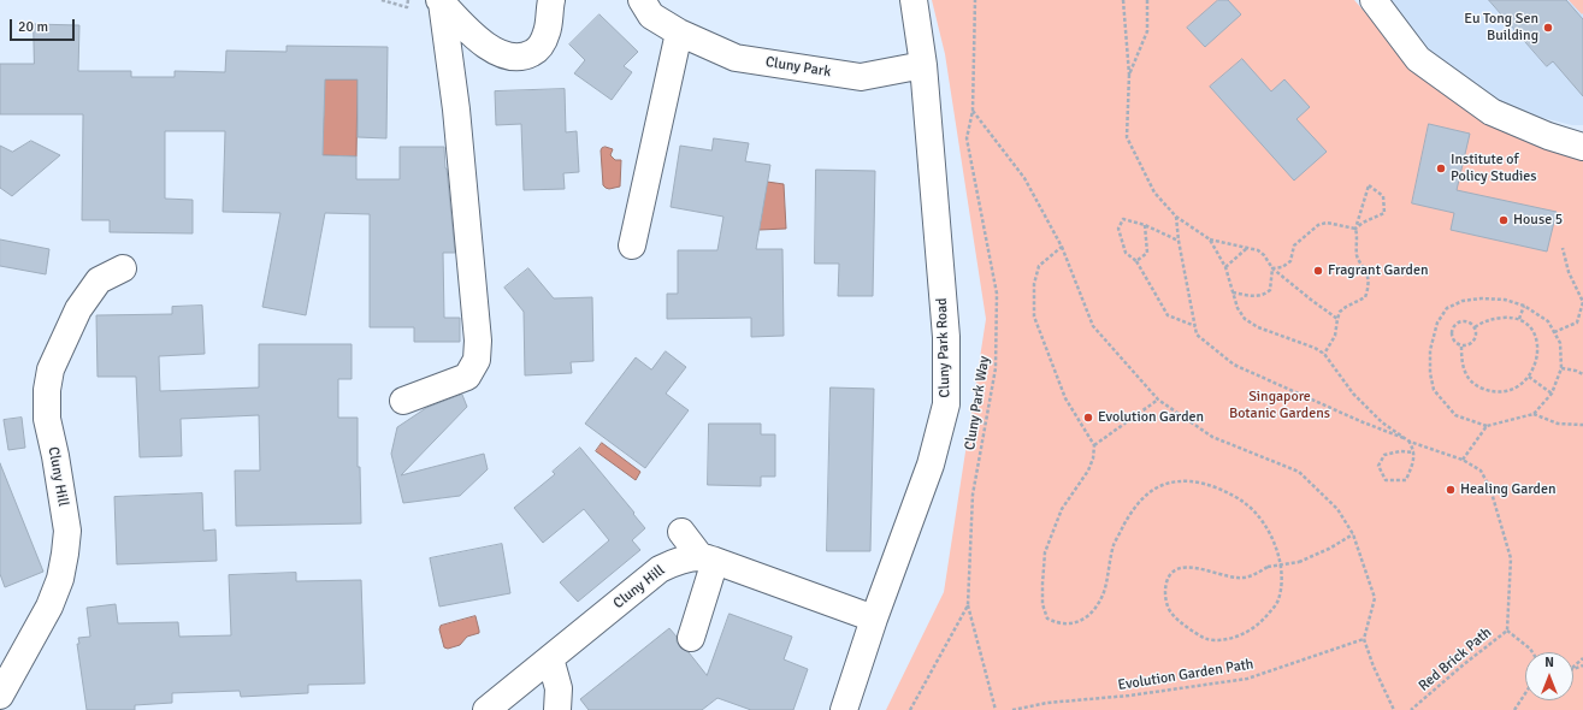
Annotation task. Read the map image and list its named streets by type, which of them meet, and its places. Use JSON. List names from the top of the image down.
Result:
{
  "streets": {
    "street": ["Cluny Park", "Cluny Park Road", "Cluny Hill"],
    "path": ["Cluny Park Way", "Red Brick Path", "Evolution Garden Path"]
  },
  "crossings": [
    ["Cluny Park", "Cluny Park Road"]
  ],
  "parks": ["Singapore Botanic Gardens"],
  "places": [
    "Eu Tong Sen Building",
    "Institute of Policy Studies",
    "House 5",
    "Fragrant Garden",
    "Evolution Garden",
    "Healing Garden"
  ],
  "scale_bar": "20 m",
  "north": "top"
}
